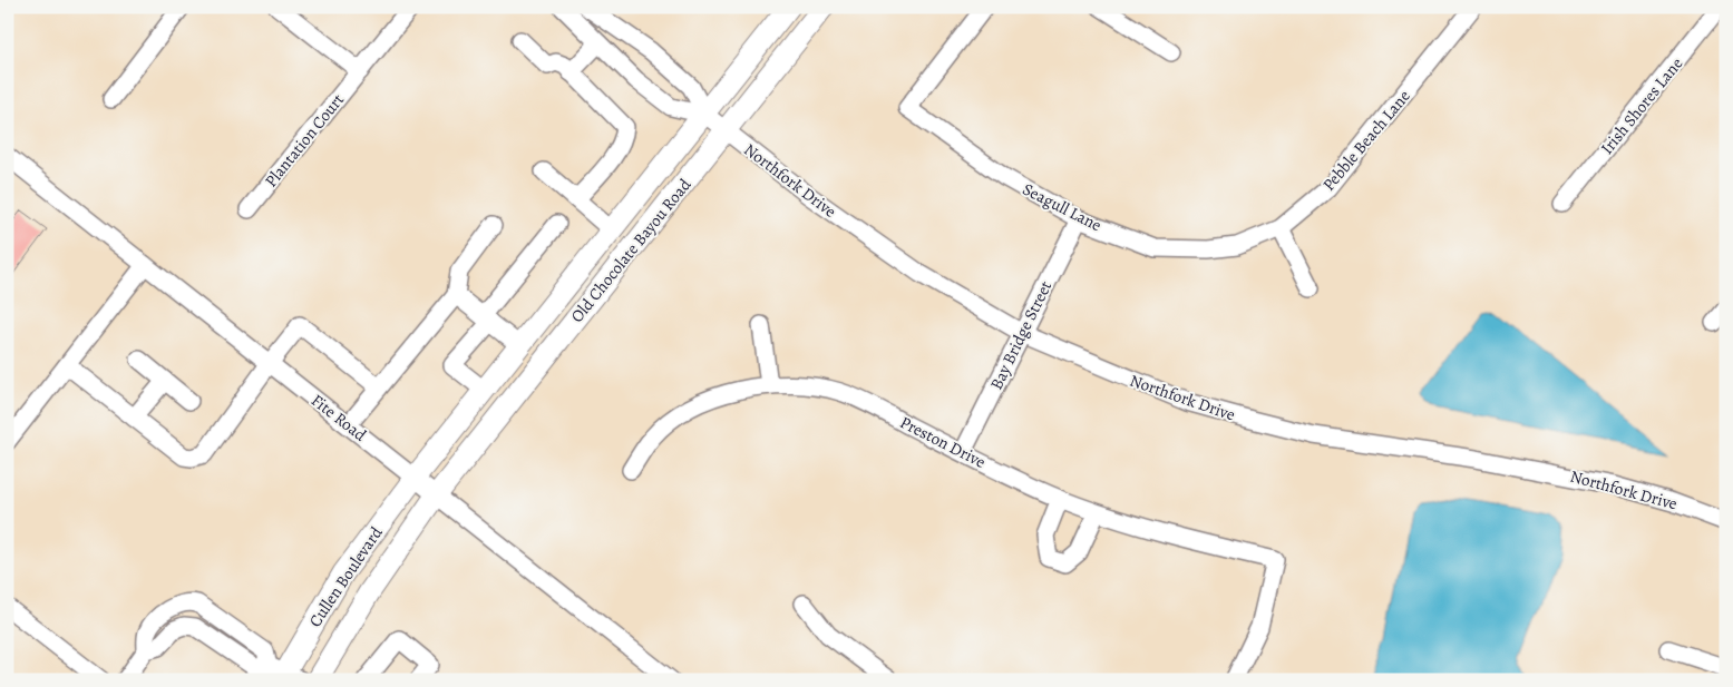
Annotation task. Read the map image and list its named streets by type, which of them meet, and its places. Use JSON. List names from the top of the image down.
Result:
{
  "streets": {
    "main road": ["Old Chocolate Bayou Road", "Cullen Boulevard"],
    "street": [
      "Irish Shores Lane",
      "Plantation Court",
      "Pebble Beach Lane",
      "Northfork Drive",
      "Seagull Lane",
      "Bay Bridge Street",
      "Fite Road",
      "Preston Drive"
    ]
  },
  "crossings": [
    ["Pebble Beach Lane", "Seagull Lane"],
    ["Northfork Drive", "Old Chocolate Bayou Road"],
    ["Northfork Drive", "Bay Bridge Street"],
    ["Seagull Lane", "Bay Bridge Street"],
    ["Old Chocolate Bayou Road", "Fite Road"],
    ["Old Chocolate Bayou Road", "Cullen Boulevard"],
    ["Bay Bridge Street", "Preston Drive"],
    ["Fite Road", "Cullen Boulevard"]
  ]
}
